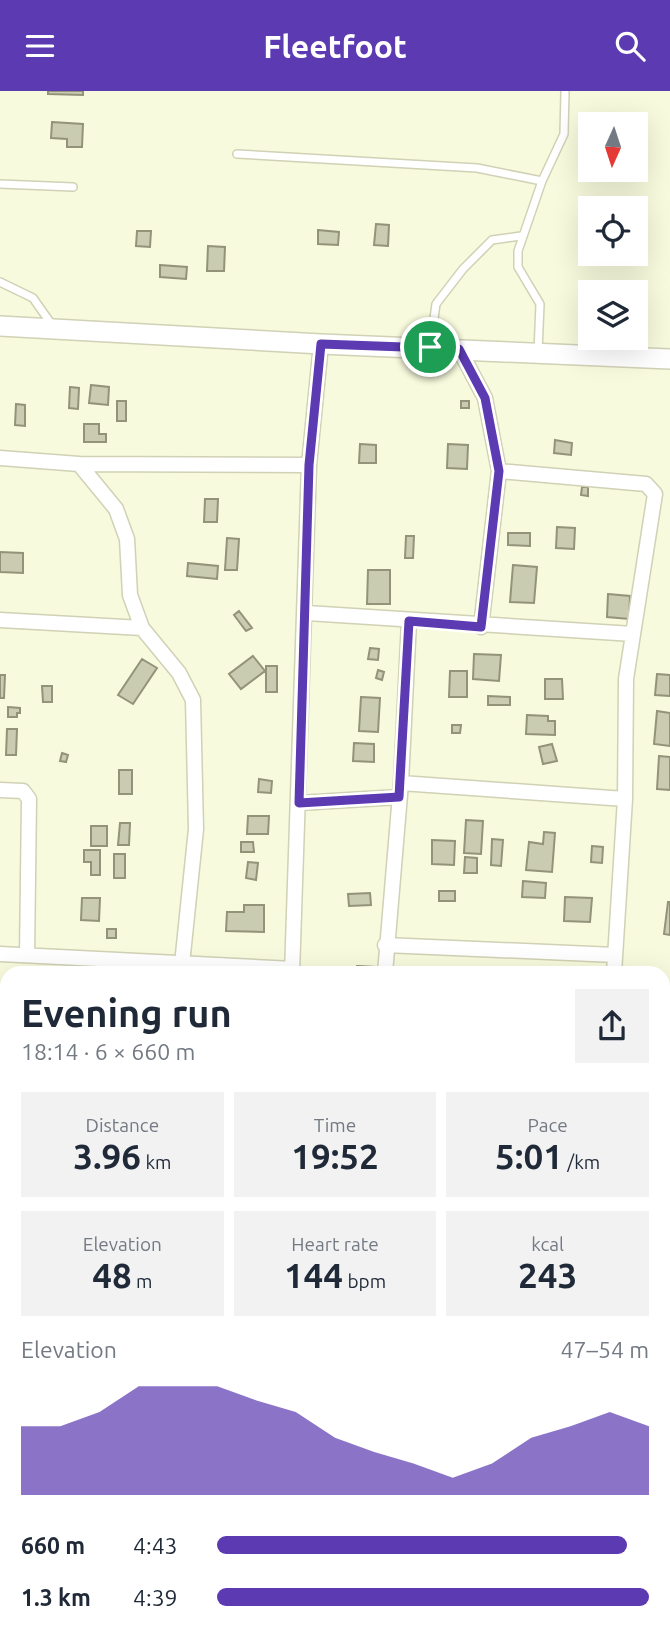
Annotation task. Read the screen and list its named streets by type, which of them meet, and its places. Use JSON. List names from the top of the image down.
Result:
{
  "north": "bottom",
  "page": {
    "header": "Fleetfoot",
    "heading": ["Evening run", "18:14 · 6 × 660 m"],
    "stats": [
      ["Distance", "3.96 km"],
      ["Time", "19:52"],
      ["Pace", "5:01 /km"],
      ["Elevation", "48 m"],
      ["Heart rate", "144 bpm"],
      ["kcal", "243"]
    ],
    "chart": ["Elevation", "47–54 m"],
    "list": [
      {
        "name": "660 m",
        "note": "4:43"
      },
      {
        "name": "1.3 km",
        "note": "4:39"
      }
    ]
  }
}
